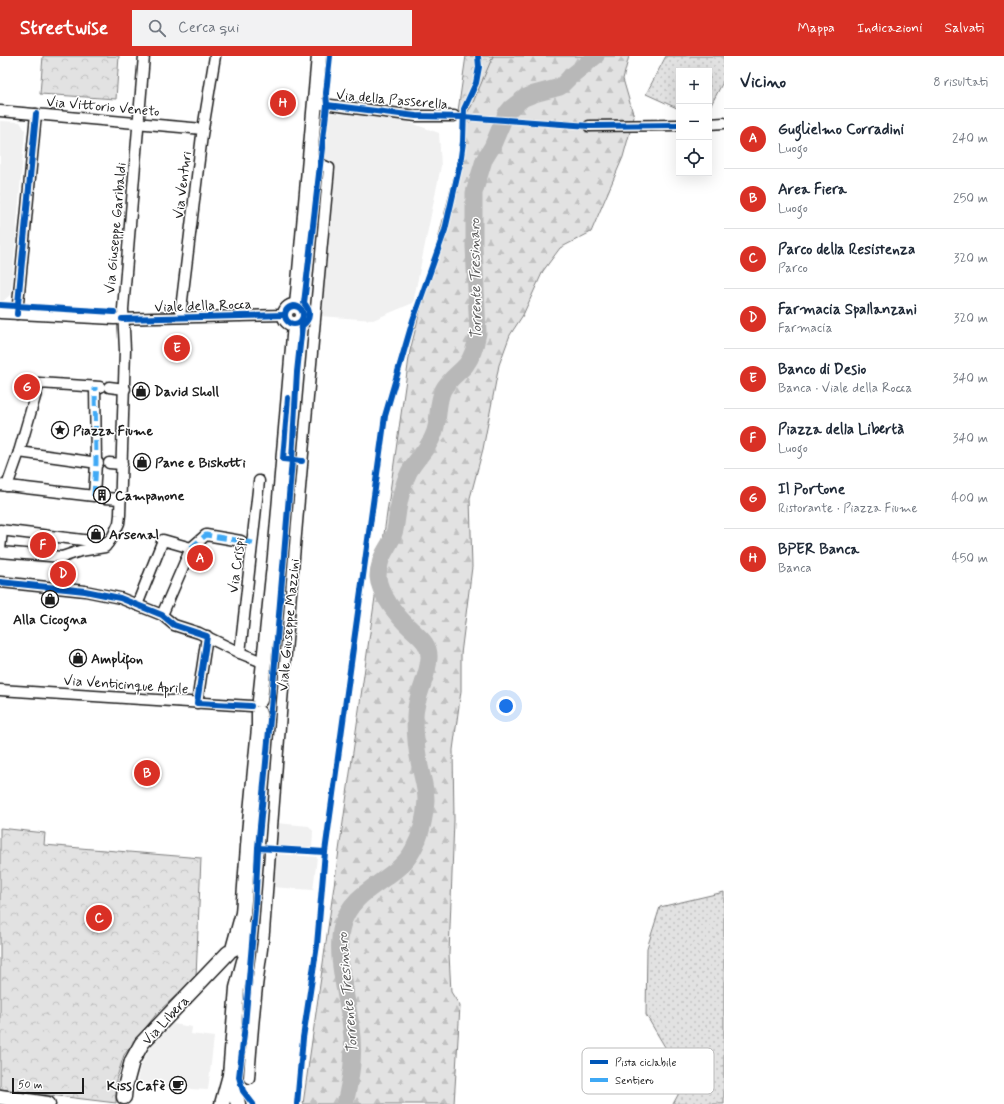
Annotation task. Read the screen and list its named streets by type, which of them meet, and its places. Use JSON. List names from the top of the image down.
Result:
{
  "streets": {
    "street": [
      "Via della Passerella",
      "Via Vittorio Veneto",
      "Via Venturi",
      "Via Giuseppe Garibaldi",
      "Viale della Rocca",
      "Via Crispi",
      "Viale Giuseppe Mazzini",
      "Via Venticinque Aprile",
      "Via Libera"
    ]
  },
  "crossings": [
    ["Via Vittorio Veneto", "Via Venturi"],
    ["Via Vittorio Veneto", "Via Giuseppe Garibaldi"],
    ["Via Venturi", "Viale della Rocca"],
    ["Via Giuseppe Garibaldi", "Viale della Rocca"],
    ["Viale della Rocca", "Viale Giuseppe Mazzini"],
    ["Viale Giuseppe Mazzini", "Via Venticinque Aprile"],
    ["Viale Giuseppe Mazzini", "Via Libera"]
  ],
  "water": ["Torrente Tresinaro"],
  "places": {
    "shop": [
      "David Sholl",
      "Pane e Biskotti",
      "Arsenal",
      "Alla Cicogna",
      "Amplifon"
    ],
    "place": ["Piazza Fiume"],
    "building": ["Campanone"],
    "cafe": ["Kiss Cafè"]
  },
  "legend": ["Pista ciclabile", "Sentiero"],
  "scale_bar": "50 m",
  "page": {
    "header": "Streetwise",
    "search": "Cerca qui",
    "nav": ["Mappa", "Indicazioni", "Salvati"],
    "heading": ["Vicino", "8 risultati"],
    "map_buttons": ["+", "−"],
    "pins": [
      "H",
      "E",
      "G",
      "F",
      "A",
      "D",
      "B",
      "C"
    ],
    "list": [
      {
        "mark": "A",
        "name": "Guglielmo Corradini",
        "note": "Luogo",
        "value": "240 m"
      },
      {
        "mark": "B",
        "name": "Area Fiera",
        "note": "Luogo",
        "value": "250 m"
      },
      {
        "mark": "C",
        "name": "Parco della Resistenza",
        "note": "Parco",
        "value": "320 m"
      },
      {
        "mark": "D",
        "name": "Farmacia Spallanzani",
        "note": "Farmacia",
        "value": "320 m"
      },
      {
        "mark": "E",
        "name": "Banco di Desio",
        "note": "Banca · Viale della Rocca",
        "value": "340 m"
      },
      {
        "mark": "F",
        "name": "Piazza della Libertà",
        "note": "Luogo",
        "value": "340 m"
      },
      {
        "mark": "G",
        "name": "Il Portone",
        "note": "Ristorante · Piazza Fiume",
        "value": "400 m"
      },
      {
        "mark": "H",
        "name": "BPER Banca",
        "note": "Banca",
        "value": "450 m"
      }
    ],
    "scale": "50 m"
  }
}
